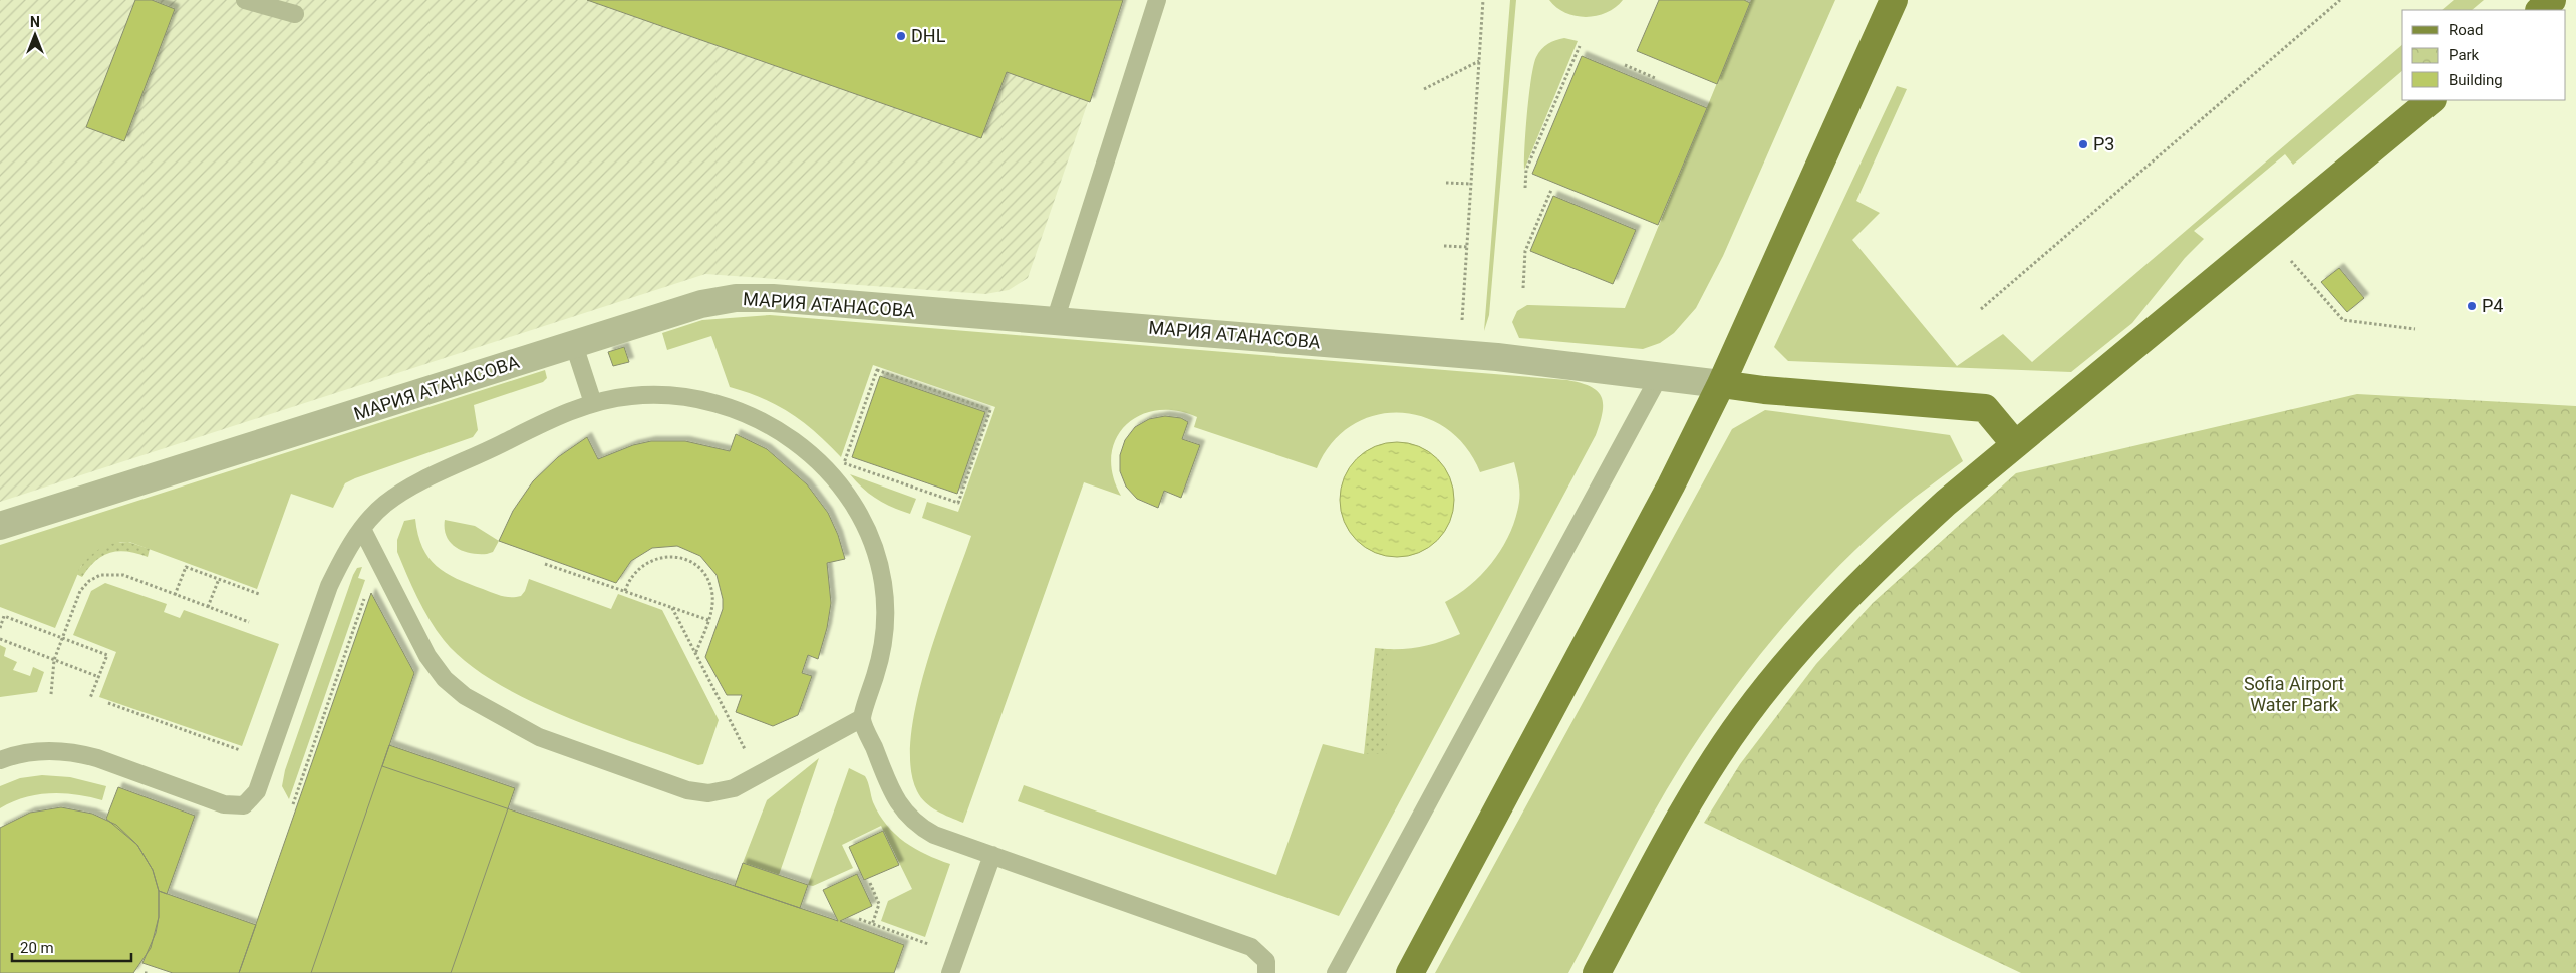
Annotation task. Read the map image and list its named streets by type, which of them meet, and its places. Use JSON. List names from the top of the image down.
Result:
{
  "streets": {
    "street": ["МАРИЯ АТАНАСОВА"]
  },
  "parks": ["Sofia Airport Water Park"],
  "places": ["DHL", "P3", "P4"],
  "legend": ["Road", "Park", "Building"],
  "scale_bar": "20 m",
  "north": "top"
}
